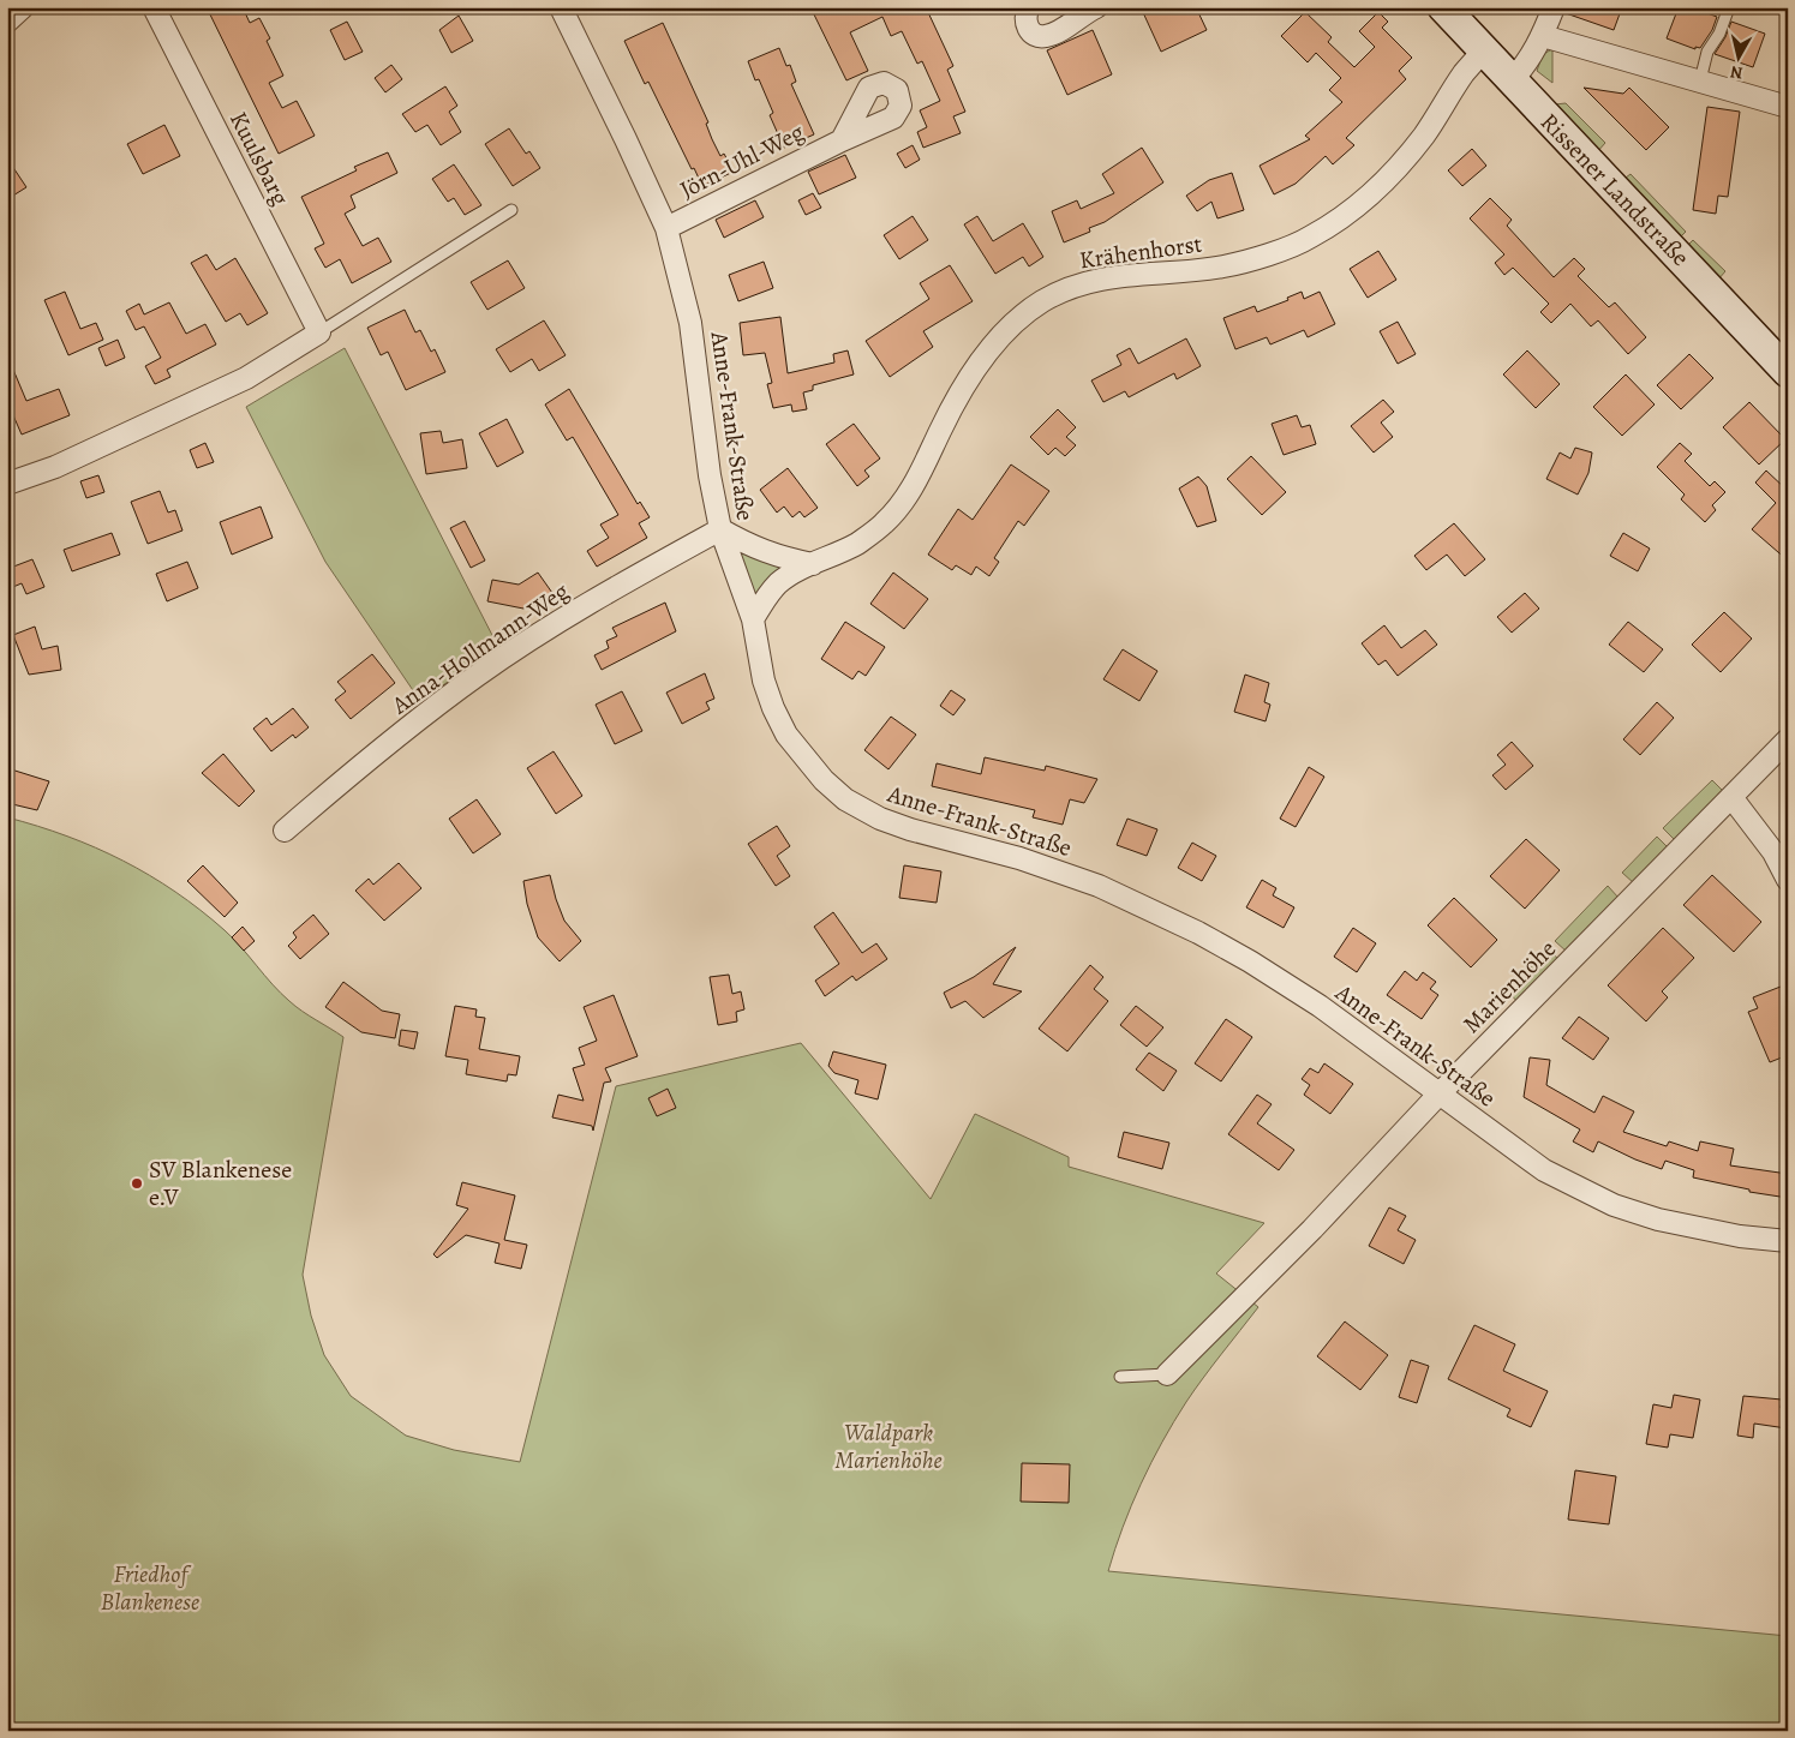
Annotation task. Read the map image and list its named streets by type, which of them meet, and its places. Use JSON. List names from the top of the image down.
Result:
{
  "streets": {
    "main road": ["Rissener Landstraße"],
    "street": [
      "Kuulsbarg",
      "Jörn-Uhl-Weg",
      "Krähenhorst",
      "Anne-Frank-Straße",
      "Anna-Hollmann-Weg",
      "Marienhöhe"
    ]
  },
  "crossings": [
    ["Jörn-Uhl-Weg", "Anne-Frank-Straße"],
    ["Rissener Landstraße", "Krähenhorst"],
    ["Krähenhorst", "Anne-Frank-Straße"],
    ["Anne-Frank-Straße", "Anna-Hollmann-Weg"],
    ["Anne-Frank-Straße", "Marienhöhe"]
  ],
  "parks": ["Waldpark Marienhöhe", "Friedhof Blankenese"],
  "places": ["SV Blankenese e.V"],
  "north": "bottom"
}
